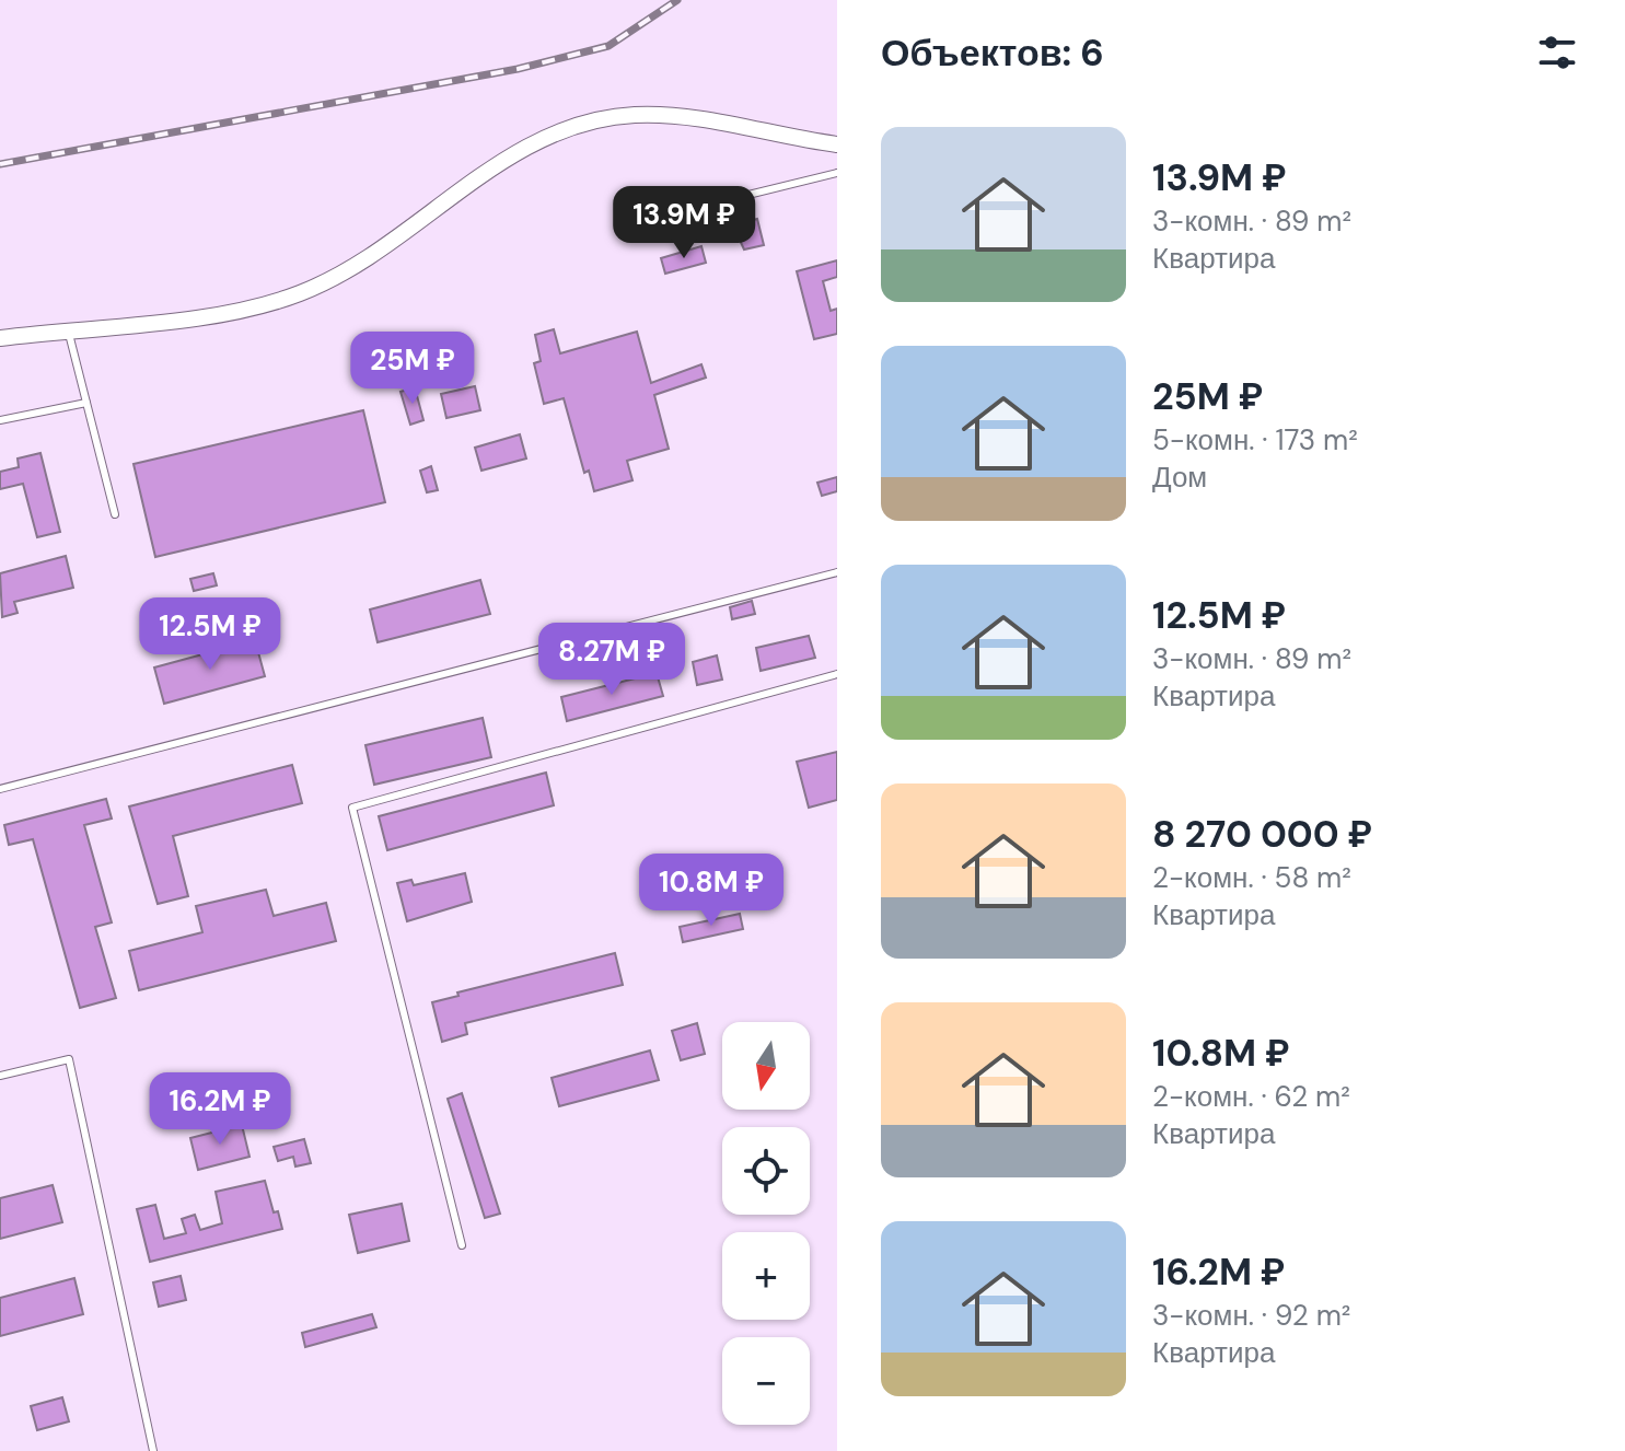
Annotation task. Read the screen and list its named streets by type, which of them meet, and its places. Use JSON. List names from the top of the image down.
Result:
{
  "north": "bottom",
  "page": {
    "heading": "Объектов: 6",
    "list": [
      {
        "name": "13.9M ₽",
        "note": "3-комн. · 89 m² · Квартира"
      },
      {
        "name": "25M ₽",
        "note": "5-комн. · 173 m² · Дом"
      },
      {
        "name": "12.5M ₽",
        "note": "3-комн. · 89 m² · Квартира"
      },
      {
        "name": "8 270 000 ₽",
        "note": "2-комн. · 58 m² · Квартира"
      },
      {
        "name": "10.8M ₽",
        "note": "2-комн. · 62 m² · Квартира"
      },
      {
        "name": "16.2M ₽",
        "note": "3-комн. · 92 m² · Квартира"
      }
    ],
    "price": [
      "13.9M ₽",
      "25M ₽",
      "12.5M ₽",
      "8.27M ₽",
      "10.8M ₽",
      "16.2M ₽"
    ],
    "map_buttons": ["+", "−"]
  }
}
